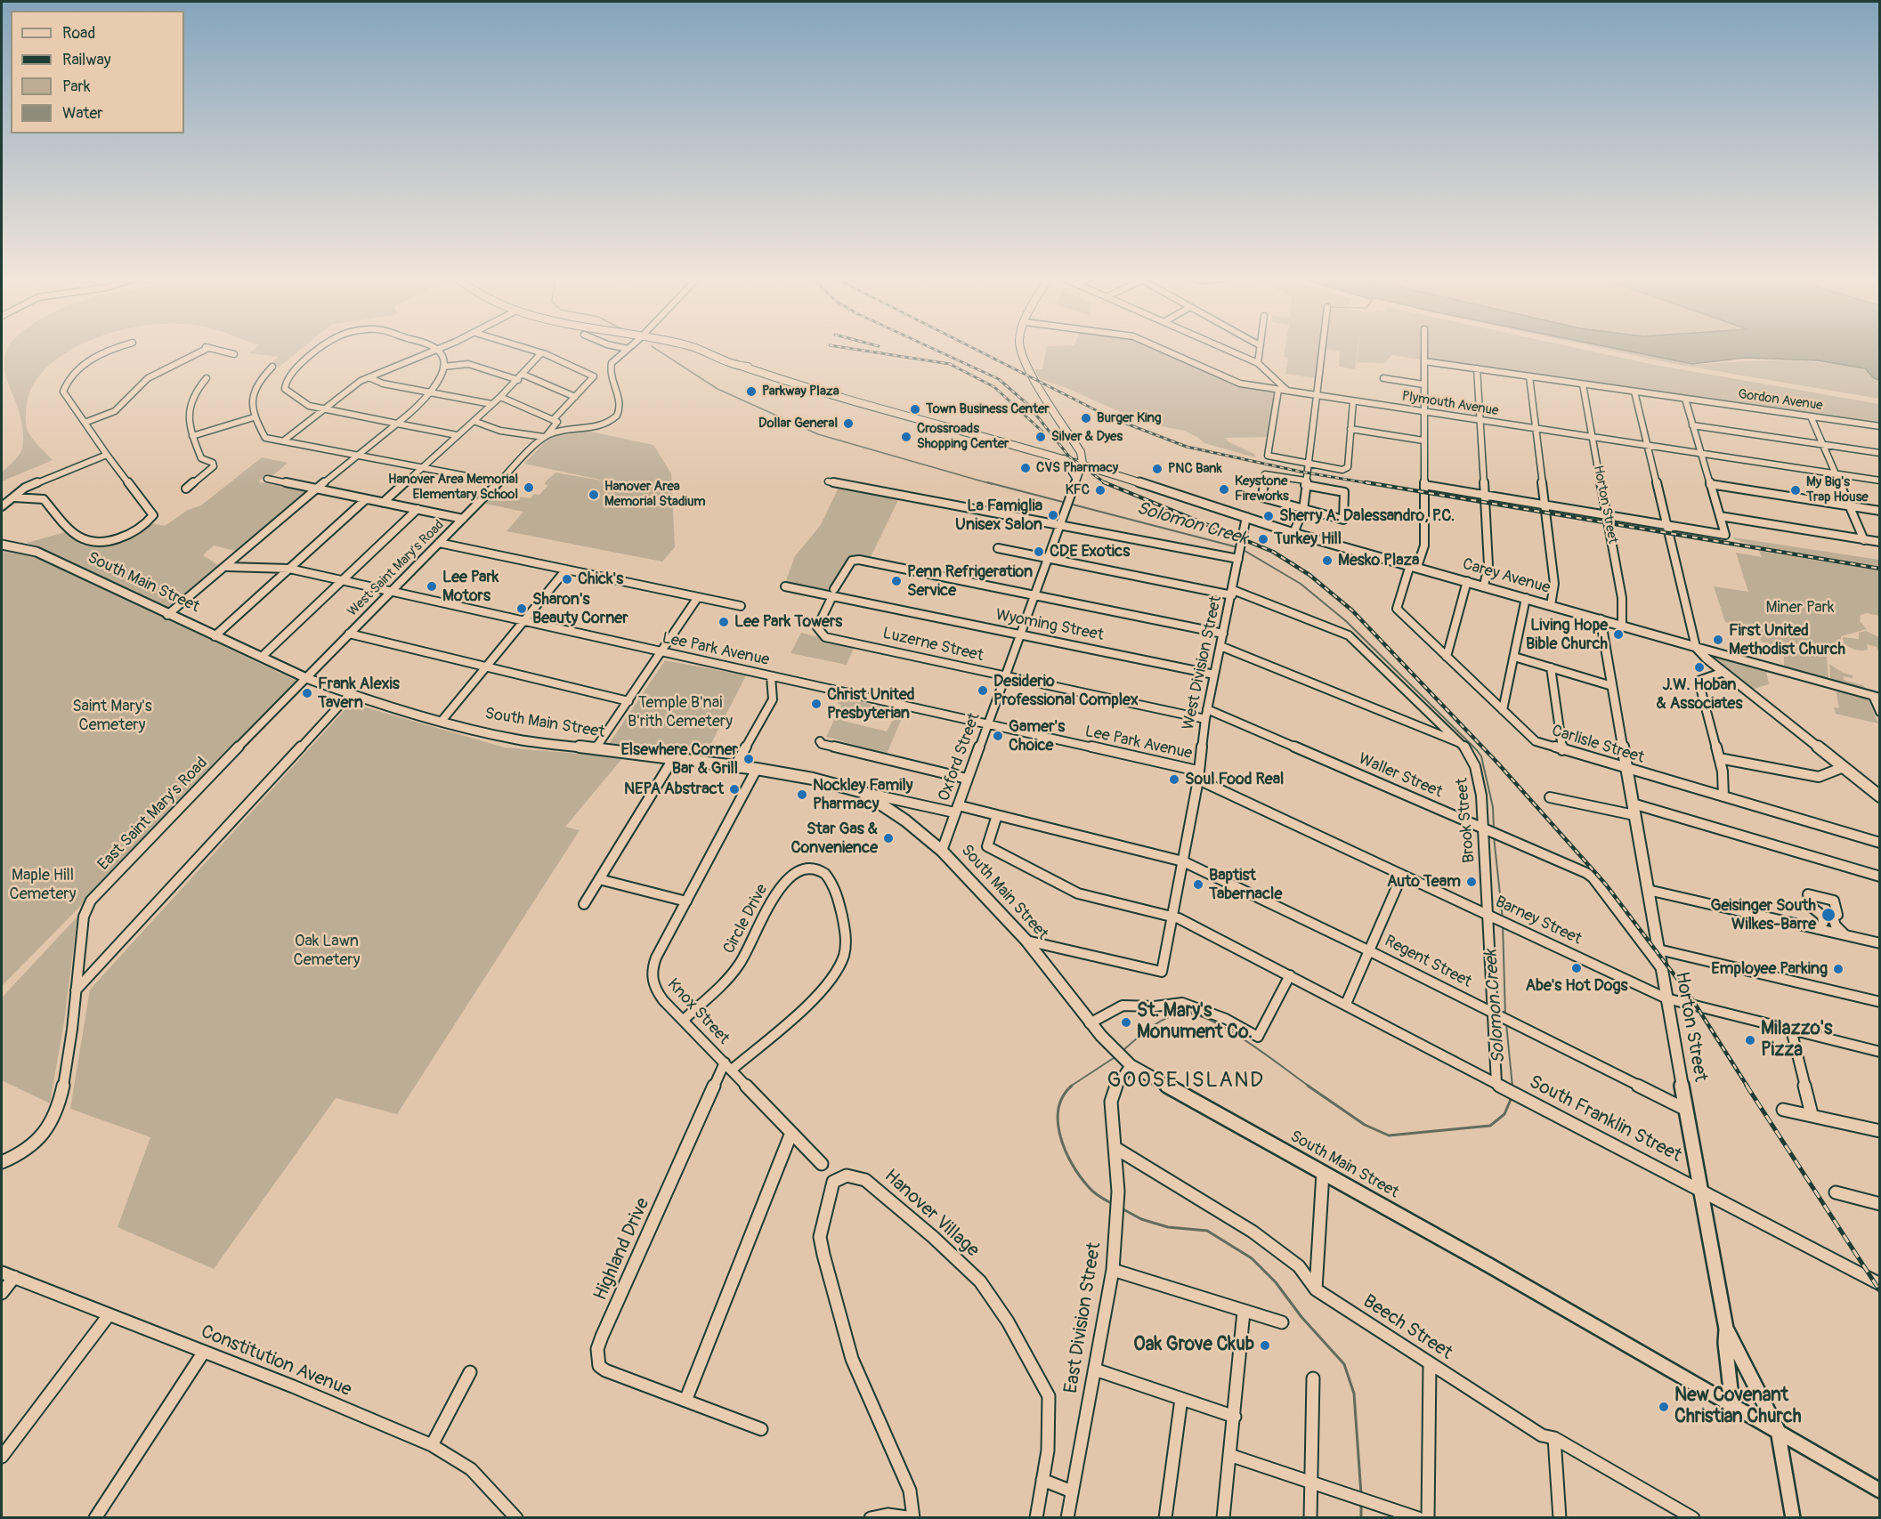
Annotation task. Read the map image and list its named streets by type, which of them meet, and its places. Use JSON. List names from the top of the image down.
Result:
{
  "streets": {
    "main road": ["Horton Street", "Carey Avenue", "South Main Street"],
    "street": [
      "Gordon Avenue",
      "Plymouth Avenue",
      "West Saint Mary's Road",
      "Wyoming Street",
      "Luzerne Street",
      "Lee Park Avenue",
      "West Division Street",
      "Carlisle Street",
      "Oxford Street",
      "Waller Street",
      "East Saint Mary's Road",
      "Brook Street",
      "Circle Drive",
      "Barney Street",
      "Regent Street",
      "Knox Street",
      "South Franklin Street",
      "Hanover Village",
      "Highland Drive",
      "East Division Street",
      "Beech Street",
      "Constitution Avenue"
    ]
  },
  "crossings": [
    ["Gordon Avenue", "Horton Street"],
    ["Plymouth Avenue", "Horton Street"],
    ["Horton Street", "Carey Avenue"],
    ["Horton Street", "South Main Street"],
    ["Horton Street", "Carlisle Street"],
    ["Horton Street", "Waller Street"],
    ["Horton Street", "Barney Street"],
    ["Horton Street", "Regent Street"],
    ["Horton Street", "South Franklin Street"],
    ["West Saint Mary's Road", "South Main Street"],
    ["West Saint Mary's Road", "Lee Park Avenue"],
    ["West Saint Mary's Road", "East Saint Mary's Road"],
    ["Carey Avenue", "West Division Street"],
    ["Carey Avenue", "Carlisle Street"],
    ["Carey Avenue", "Oxford Street"],
    ["South Main Street", "West Division Street"],
    ["South Main Street", "Oxford Street"],
    ["South Main Street", "East Saint Mary's Road"],
    ["South Main Street", "Regent Street"],
    ["South Main Street", "Knox Street"],
    ["South Main Street", "East Division Street"],
    ["Wyoming Street", "Luzerne Street"],
    ["Wyoming Street", "West Division Street"],
    ["Wyoming Street", "Oxford Street"],
    ["Luzerne Street", "West Division Street"],
    ["Luzerne Street", "Oxford Street"],
    ["Lee Park Avenue", "West Division Street"],
    ["Lee Park Avenue", "Oxford Street"],
    ["Lee Park Avenue", "Barney Street"],
    ["West Division Street", "Waller Street"],
    ["West Division Street", "Brook Street"],
    ["West Division Street", "Barney Street"],
    ["West Division Street", "Regent Street"],
    ["West Division Street", "South Franklin Street"],
    ["Oxford Street", "Brook Street"],
    ["Oxford Street", "Regent Street"],
    ["Waller Street", "Brook Street"],
    ["Brook Street", "Barney Street"],
    ["Brook Street", "Regent Street"],
    ["Brook Street", "South Franklin Street"],
    ["Circle Drive", "Knox Street"],
    ["Circle Drive", "Highland Drive"],
    ["Regent Street", "South Franklin Street"],
    ["Knox Street", "Highland Drive"],
    ["East Division Street", "Beech Street"]
  ],
  "districts": ["GOOSE ISLAND"],
  "water": ["Solomon Creek"],
  "parks": [
    "Miner Park",
    "Temple B'nai B'rith Cemetery",
    "Saint Mary's Cemetery",
    "Maple Hill Cemetery",
    "Oak Lawn Cemetery"
  ],
  "places": [
    "Parkway Plaza",
    "Town Business Center",
    "Burger King",
    "Dollar General",
    "Crossroads Shopping Center",
    "Silver & Dyes",
    "CVS Pharmacy",
    "PNC Bank",
    "Hanover Area Memorial Elementary School",
    "Keystone Fireworks",
    "KFC",
    "My Big's Trap House",
    "Hanover Area Memorial Stadium",
    "La Famiglia Unisex Salon",
    "Sherry A. Dalessandro, P.C.",
    "Turkey Hill",
    "CDE Exotics",
    "Mesko Plaza",
    "Chick's",
    "Penn Refrigeration Service",
    "Lee Park Motors",
    "Sharon's Beauty Corner",
    "Lee Park Towers",
    "Living Hope Bible Church",
    "First United Methodist Church",
    "J.W. Hoban & Associates",
    "Desiderio Professional Complex",
    "Frank Alexis Tavern",
    "Christ United Presbyterian",
    "Gamer's Choice",
    "Elsewhere Corner Bar & Grill",
    "Soul Food Real",
    "NEPA Abstract",
    "Nockley Family Pharmacy",
    "Star Gas & Convenience",
    "Auto Team",
    "Baptist Tabernacle",
    "Geisinger South Wilkes-Barre",
    "Abe's Hot Dogs",
    "Employee Parking",
    "St. Mary's Monument Co.",
    "Milazzo's Pizza",
    "Oak Grove Ckub",
    "New Covenant Christian Church"
  ],
  "legend": [
    "Road",
    "Railway",
    "Park",
    "Water"
  ]
}
